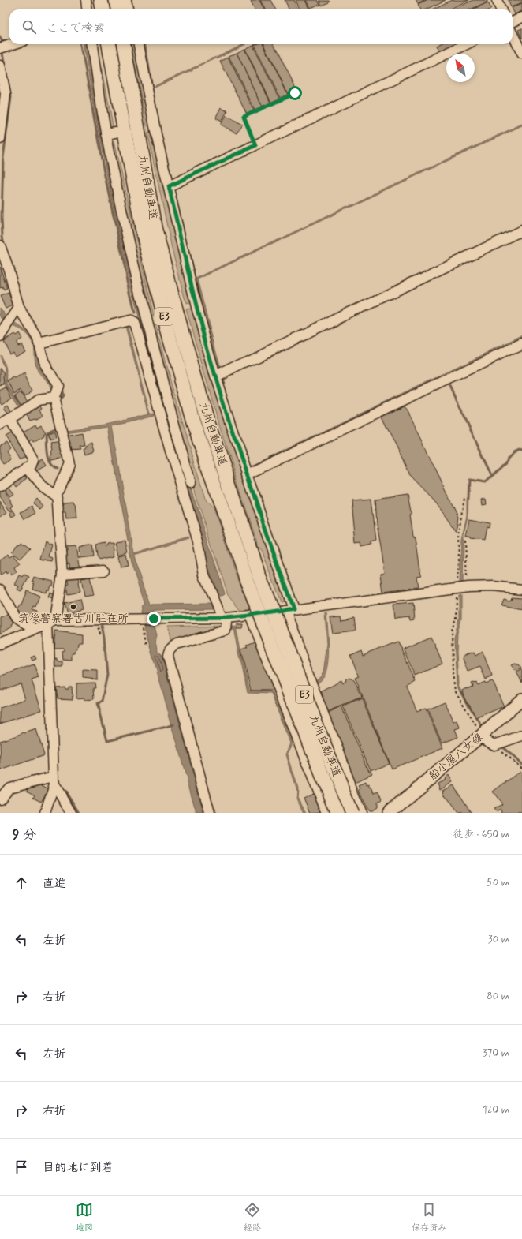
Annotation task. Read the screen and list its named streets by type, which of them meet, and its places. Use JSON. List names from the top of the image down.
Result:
{
  "streets": {
    "highway": ["九州自動車道", "E3"],
    "main road": ["船小屋八女線"]
  },
  "places": ["筑後警察署古川駐在所"],
  "north": "top left",
  "page": {
    "search": "ここで検索",
    "heading": ["9 分", "徒歩 · 650 m"],
    "list": [
      ["直進", "50 m"],
      ["左折", "30 m"],
      ["右折", "80 m"],
      ["左折", "370 m"],
      ["右折", "120 m"],
      "目的地に到着"
    ],
    "nav": ["地図", "経路", "保存済み"]
  }
}
